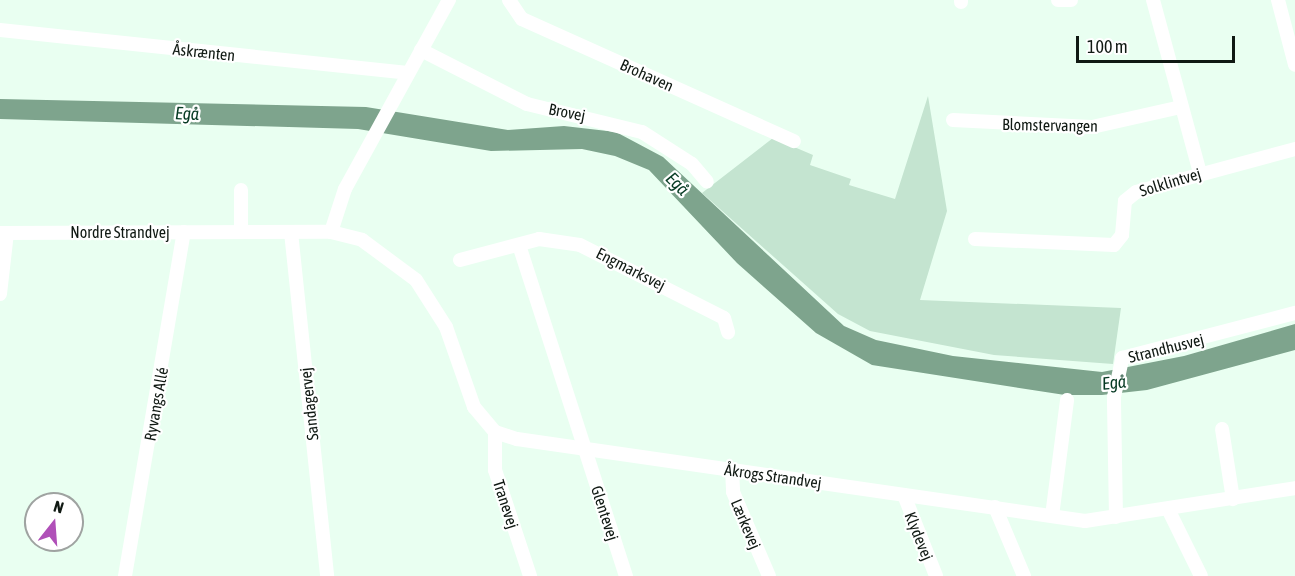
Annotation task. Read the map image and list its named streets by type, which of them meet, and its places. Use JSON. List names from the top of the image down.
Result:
{
  "streets": {
    "street": [
      "Åskrænten",
      "Brohaven",
      "Brovej",
      "Blomstervangen",
      "Solklintvej",
      "Nordre Strandvej",
      "Engmarksvej",
      "Strandhusvej",
      "Ryvangs Allé",
      "Sandagervej",
      "Åkrogs Strandvej",
      "Tranevej",
      "Glentevej",
      "Lærkevej",
      "Klydevej"
    ]
  },
  "crossings": [
    ["Nordre Strandvej", "Ryvangs Allé"],
    ["Nordre Strandvej", "Sandagervej"],
    ["Nordre Strandvej", "Åkrogs Strandvej"],
    ["Nordre Strandvej", "Tranevej"],
    ["Strandhusvej", "Åkrogs Strandvej"],
    ["Åkrogs Strandvej", "Tranevej"],
    ["Åkrogs Strandvej", "Glentevej"],
    ["Åkrogs Strandvej", "Lærkevej"],
    ["Åkrogs Strandvej", "Klydevej"]
  ],
  "water": ["Egå"],
  "scale_bar": "100 m",
  "north": "top"
}
